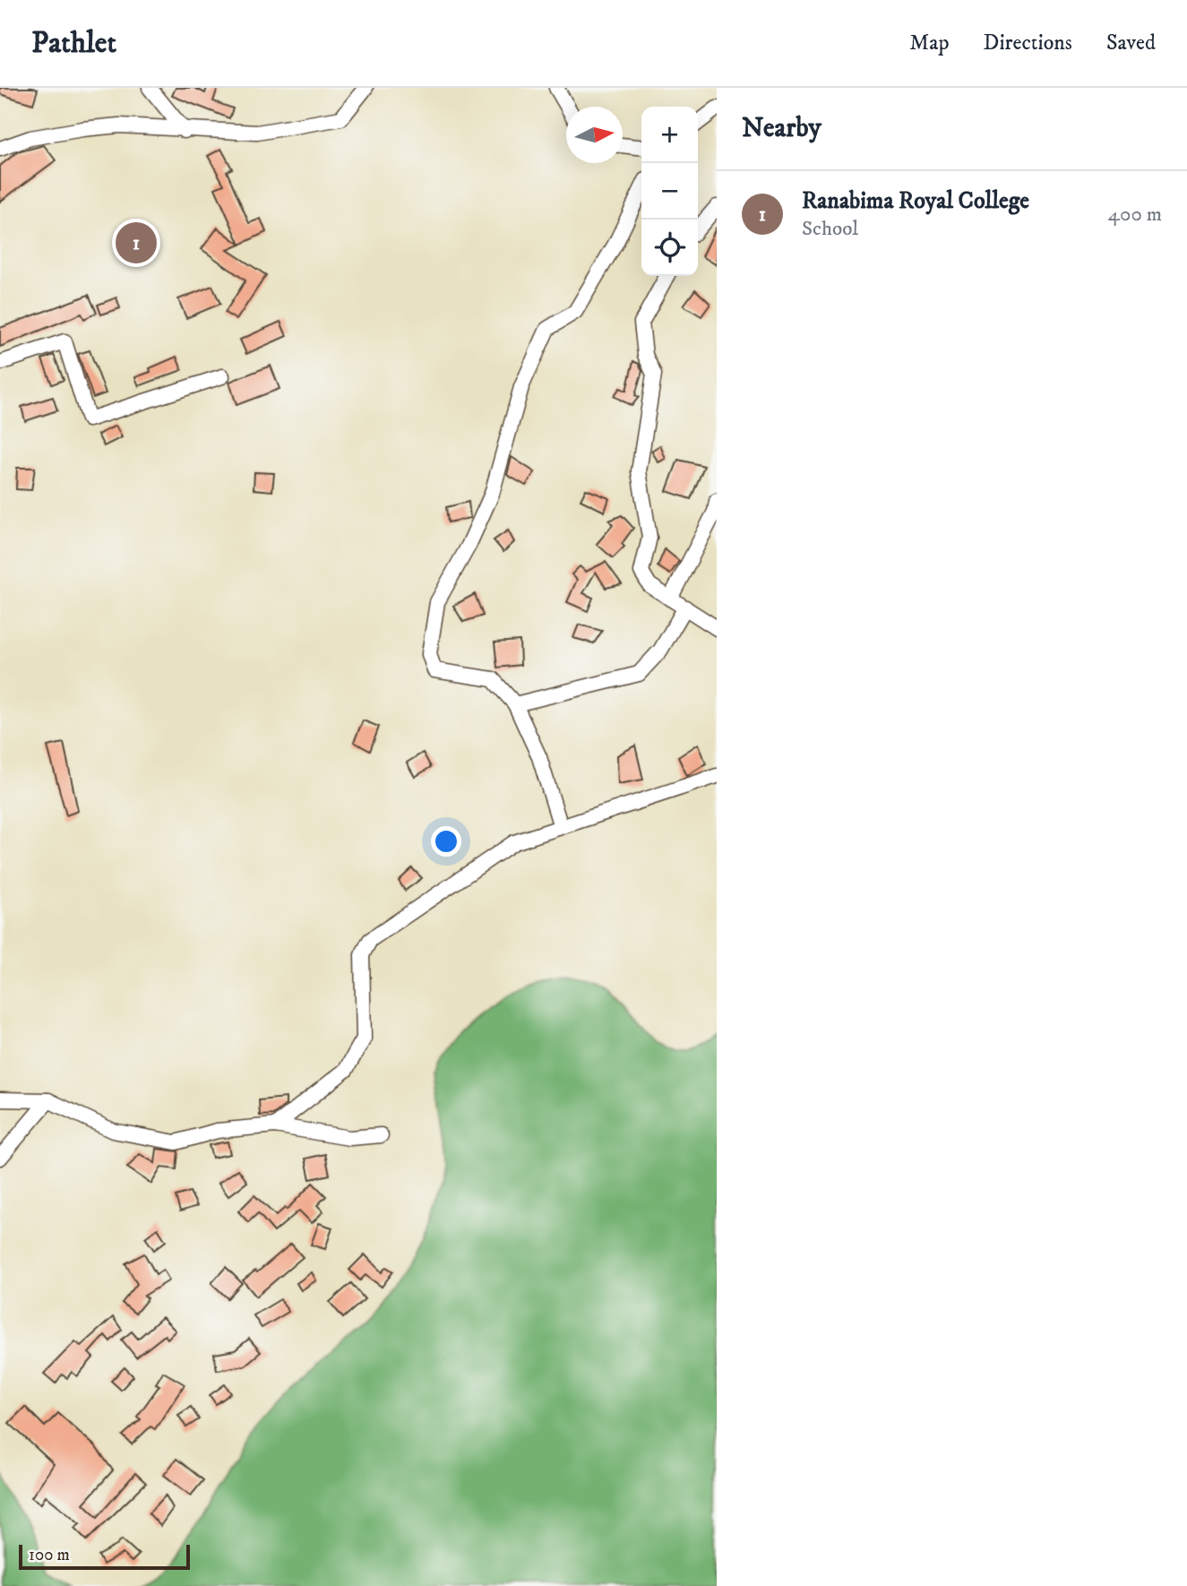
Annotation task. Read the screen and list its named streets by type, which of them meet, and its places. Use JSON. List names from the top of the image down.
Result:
{
  "scale_bar": "100 m",
  "north": "right",
  "page": {
    "header": "Pathlet",
    "nav": ["Map", "Directions", "Saved"],
    "heading": "Nearby",
    "map_buttons": ["+", "−"],
    "list": [
      {
        "mark": "1",
        "name": "Ranabima Royal College",
        "note": "School",
        "value": "400 m"
      }
    ],
    "pins": "1",
    "scale": "100 m"
  }
}
